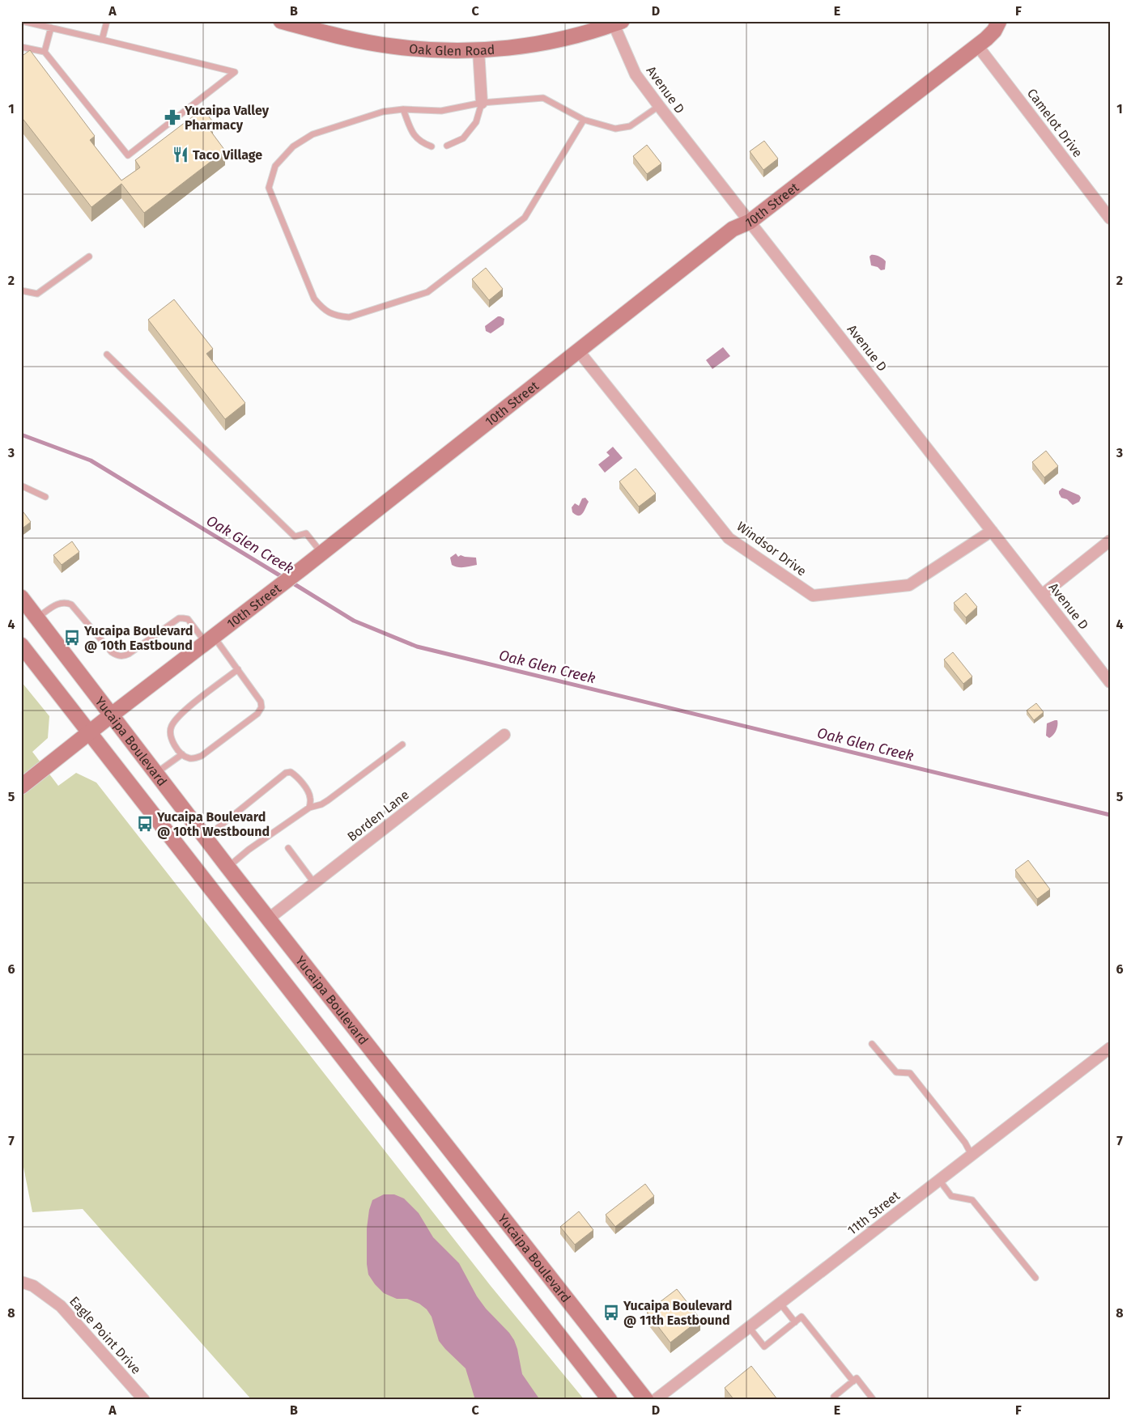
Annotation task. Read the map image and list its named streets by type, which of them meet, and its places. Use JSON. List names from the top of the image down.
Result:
{
  "streets": {
    "main road": ["Oak Glen Road", "10th Street", "Yucaipa Boulevard"],
    "street": [
      "Avenue D",
      "Camelot Drive",
      "Windsor Drive",
      "Borden Lane",
      "11th Street",
      "Eagle Point Drive"
    ]
  },
  "crossings": [
    ["Oak Glen Road", "Avenue D"],
    ["Avenue D", "10th Street"],
    ["Avenue D", "Windsor Drive"],
    ["Camelot Drive", "10th Street"],
    ["10th Street", "Windsor Drive"],
    ["10th Street", "Yucaipa Boulevard"],
    ["Yucaipa Boulevard", "Borden Lane"]
  ],
  "water": ["Oak Glen Creek"],
  "places": {
    "pharmacy": ["Yucaipa Valley Pharmacy"],
    "restaurant": ["Taco Village"],
    "bus stop": ["Yucaipa Boulevard @ 10th Eastbound", "Yucaipa Boulevard @ 10th Westbound", "Yucaipa Boulevard @ 11th Eastbound"]
  },
  "grid": {
    "columns": [
      "A",
      "B",
      "C",
      "D",
      "E",
      "F"
    ],
    "rows": [
      "1",
      "2",
      "3",
      "4",
      "5",
      "6",
      "7",
      "8"
    ]
  }
}
